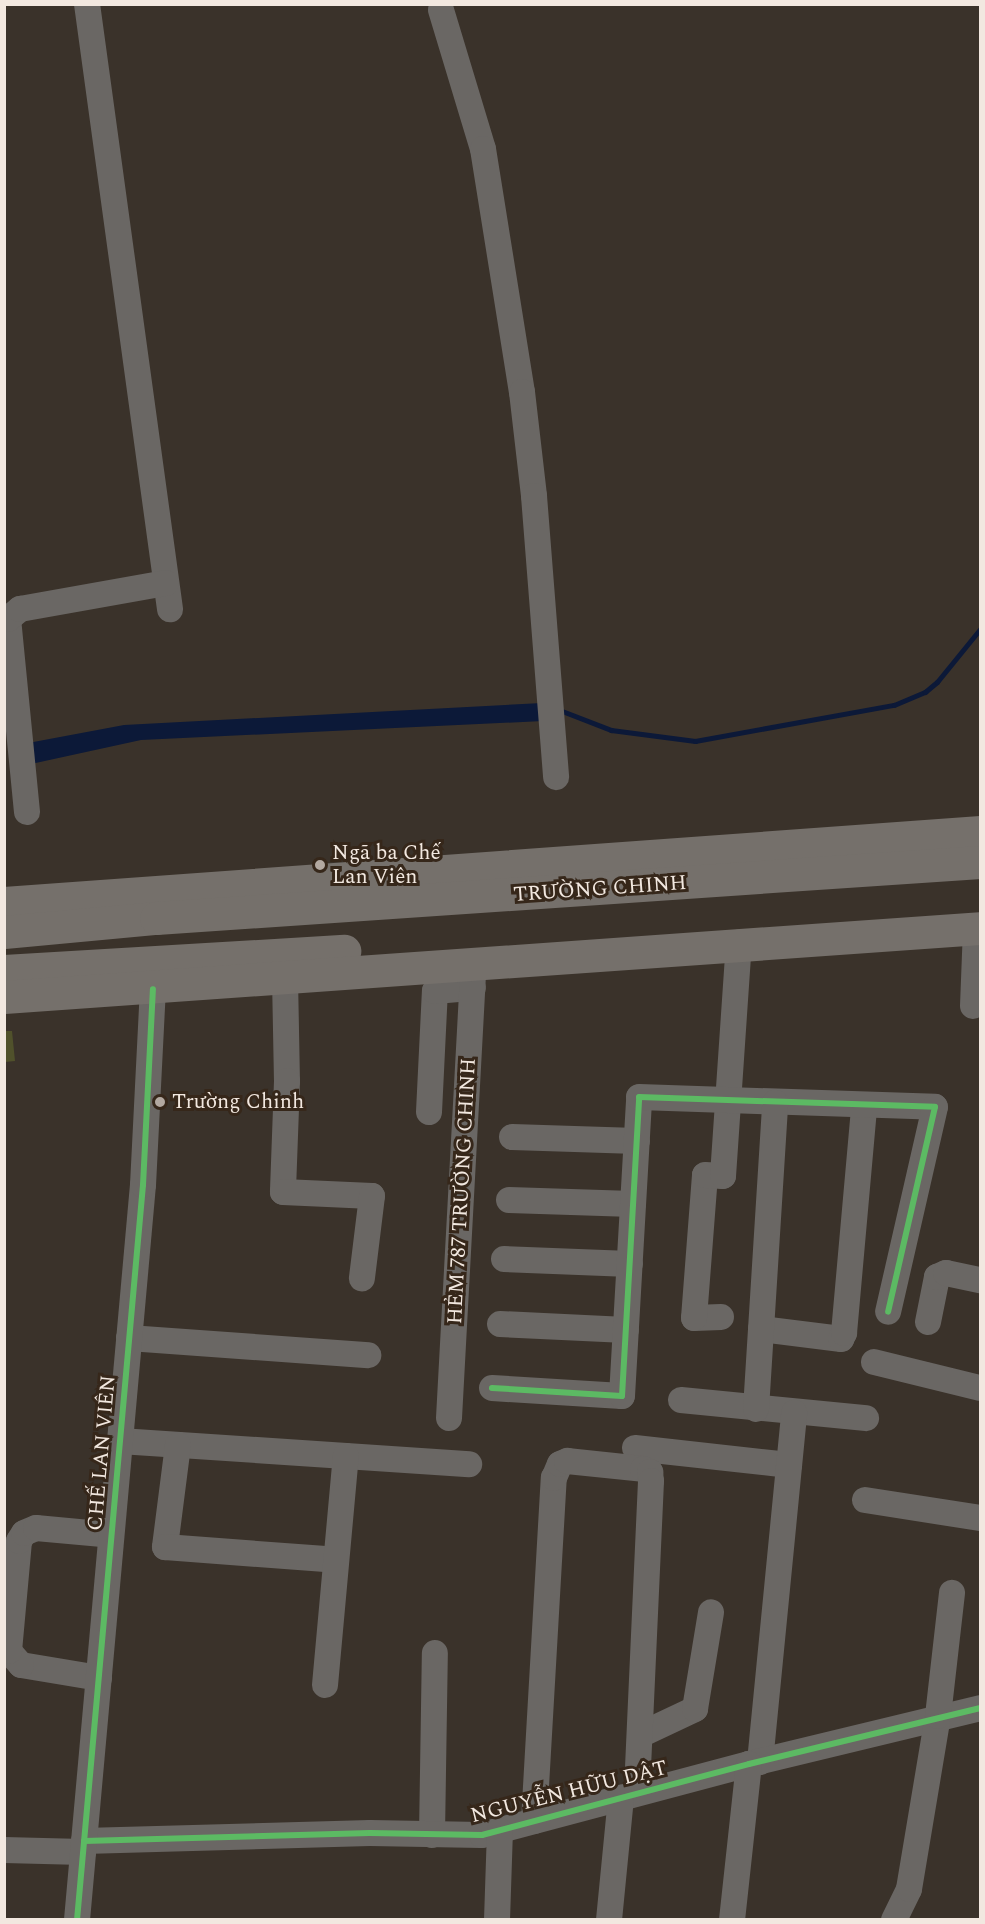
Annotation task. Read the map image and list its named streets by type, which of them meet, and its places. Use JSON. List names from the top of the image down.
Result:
{
  "streets": {
    "main road": ["TRƯỜNG CHINH"],
    "street": ["HẺM 787 TRƯỜNG CHINH", "CHẾ LAN VIÊN", "NGUYỄN HỮU DẬT"]
  },
  "crossings": [
    ["CHẾ LAN VIÊN", "NGUYỄN HỮU DẬT"]
  ],
  "places": ["Ngã ba Chế Lan Viên", "Trường Chinh"]
}
